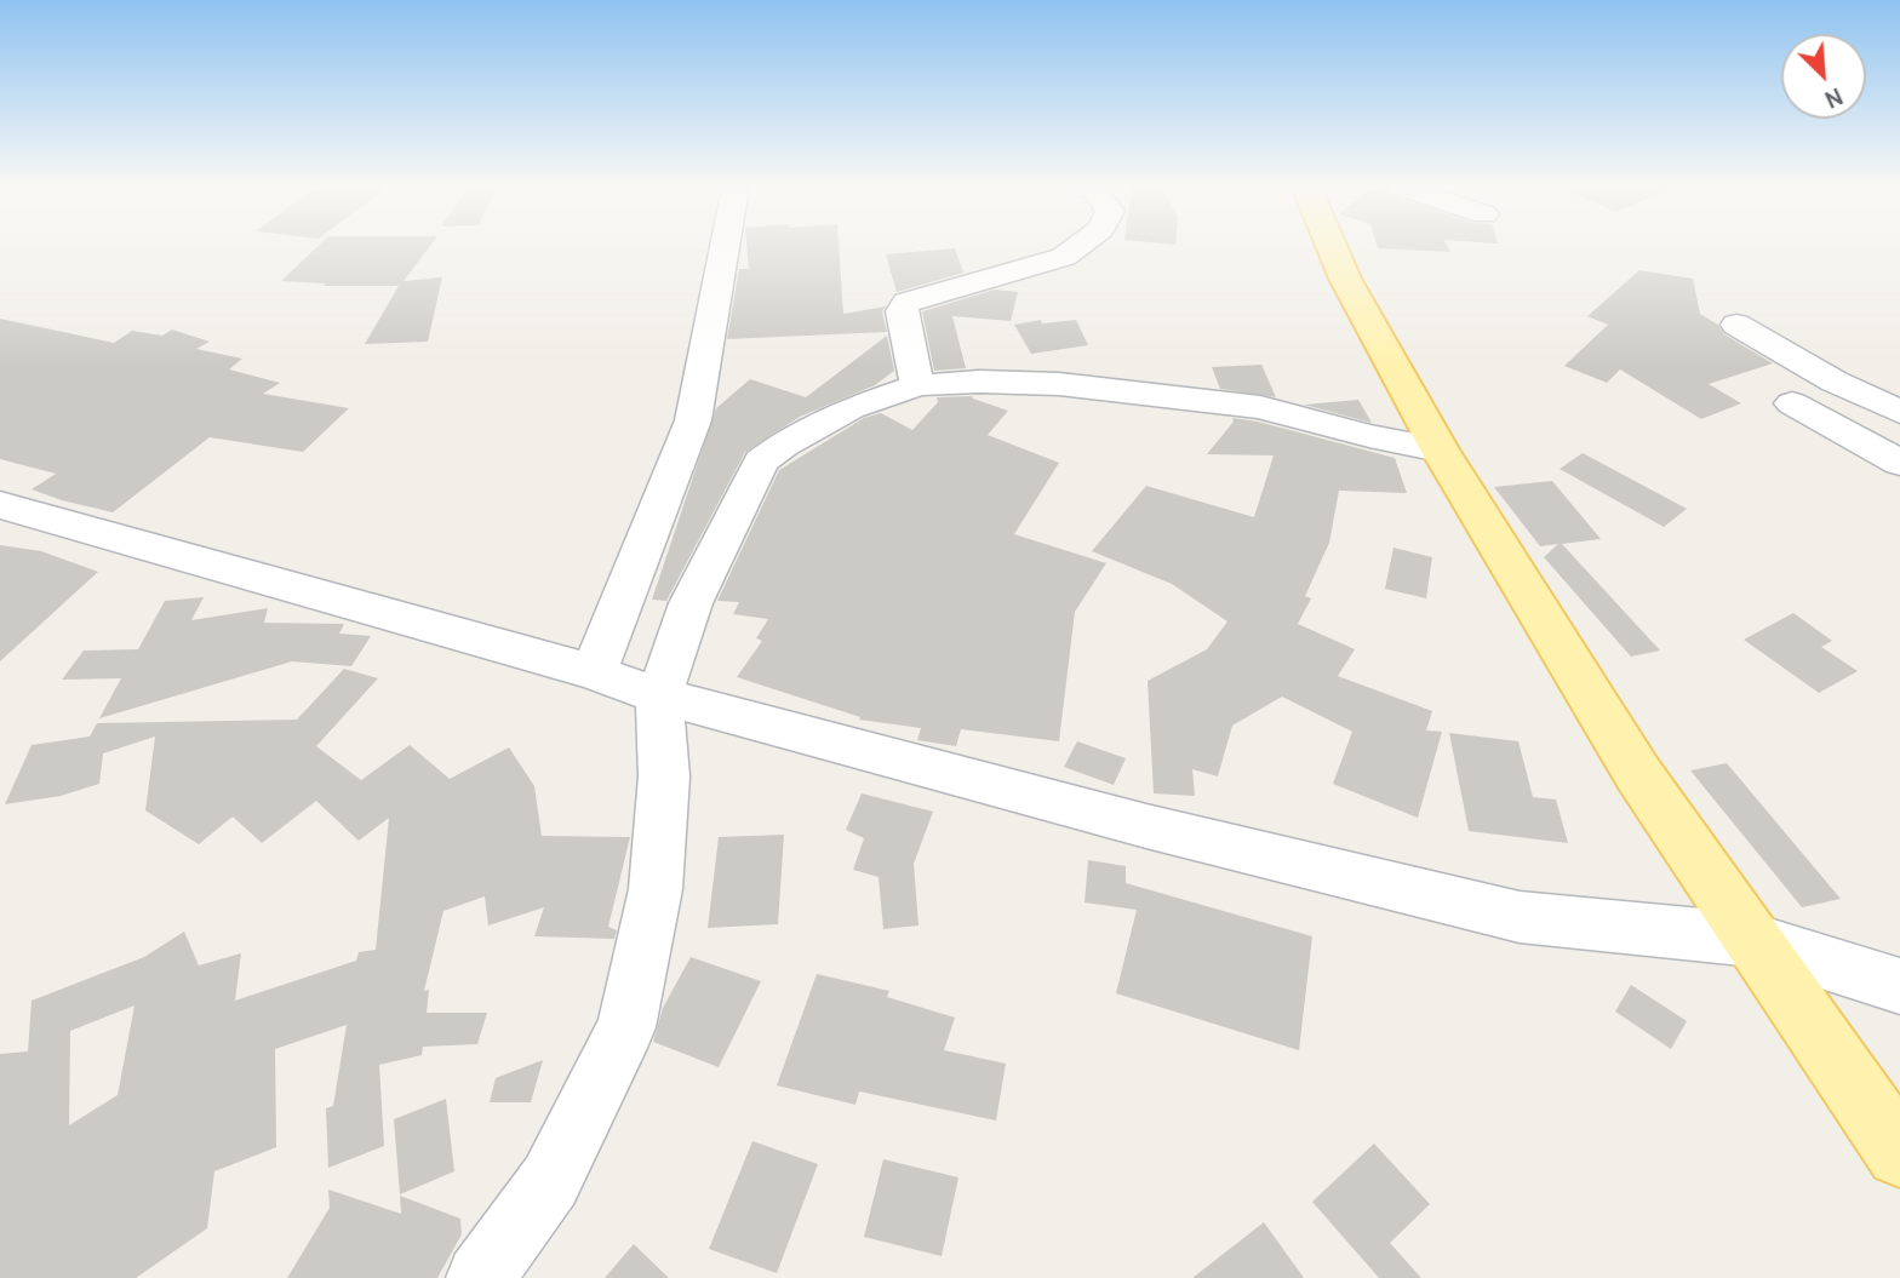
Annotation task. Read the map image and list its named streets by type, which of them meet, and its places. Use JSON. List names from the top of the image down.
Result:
{
  "north": "bottom right"
}
